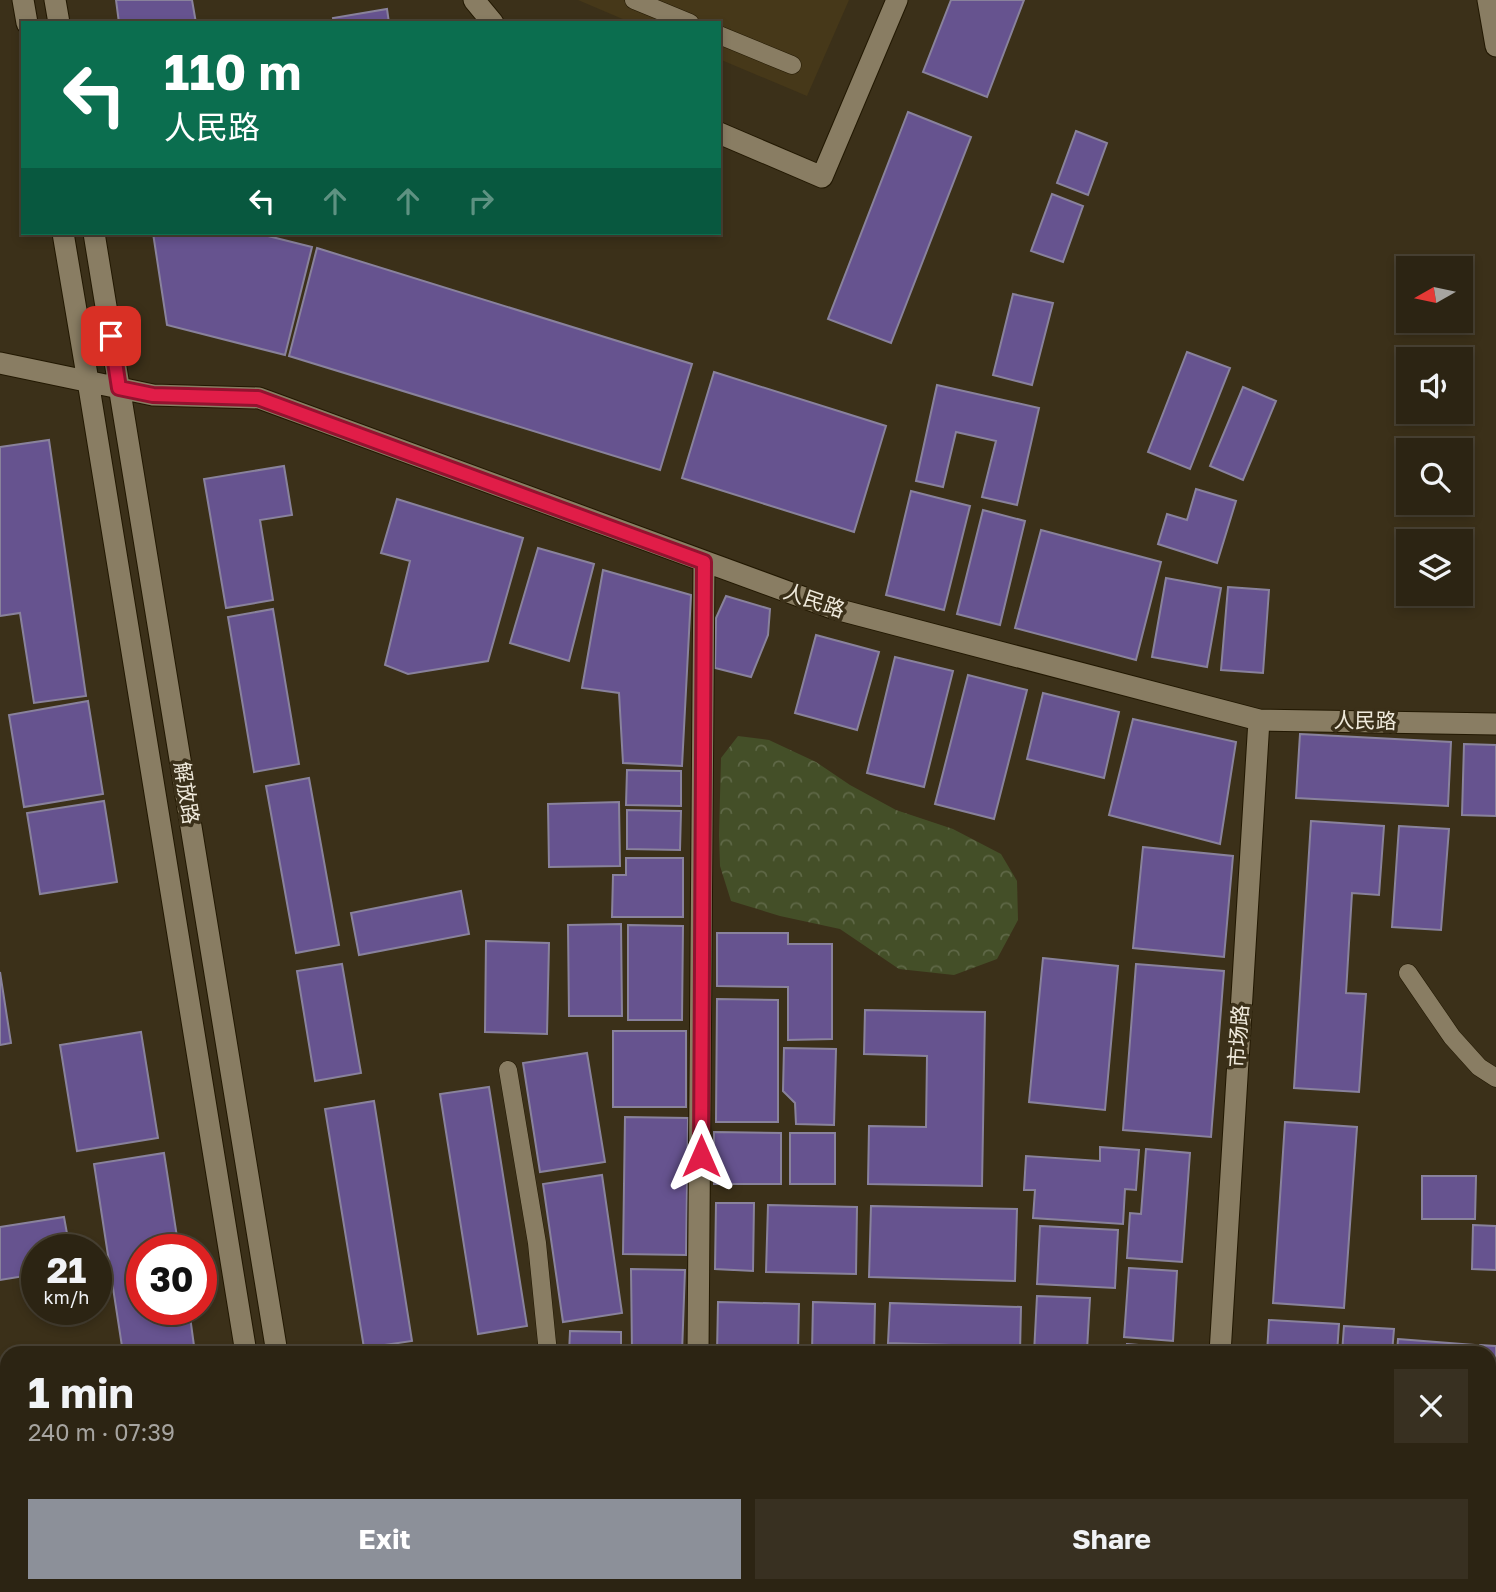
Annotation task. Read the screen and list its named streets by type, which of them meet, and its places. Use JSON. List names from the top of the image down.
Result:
{
  "streets": {
    "street": ["人民路", "解放路", "市场路"]
  },
  "crossings": [
    ["人民路", "解放路"],
    ["人民路", "市场路"]
  ],
  "north": "left",
  "page": {
    "turn": ["110 m", "人民路"],
    "speed": "21 km/h",
    "limit": "30",
    "heading": ["1 min", "240 m · 07:39"],
    "buttons": ["Exit", "Share"]
  }
}
